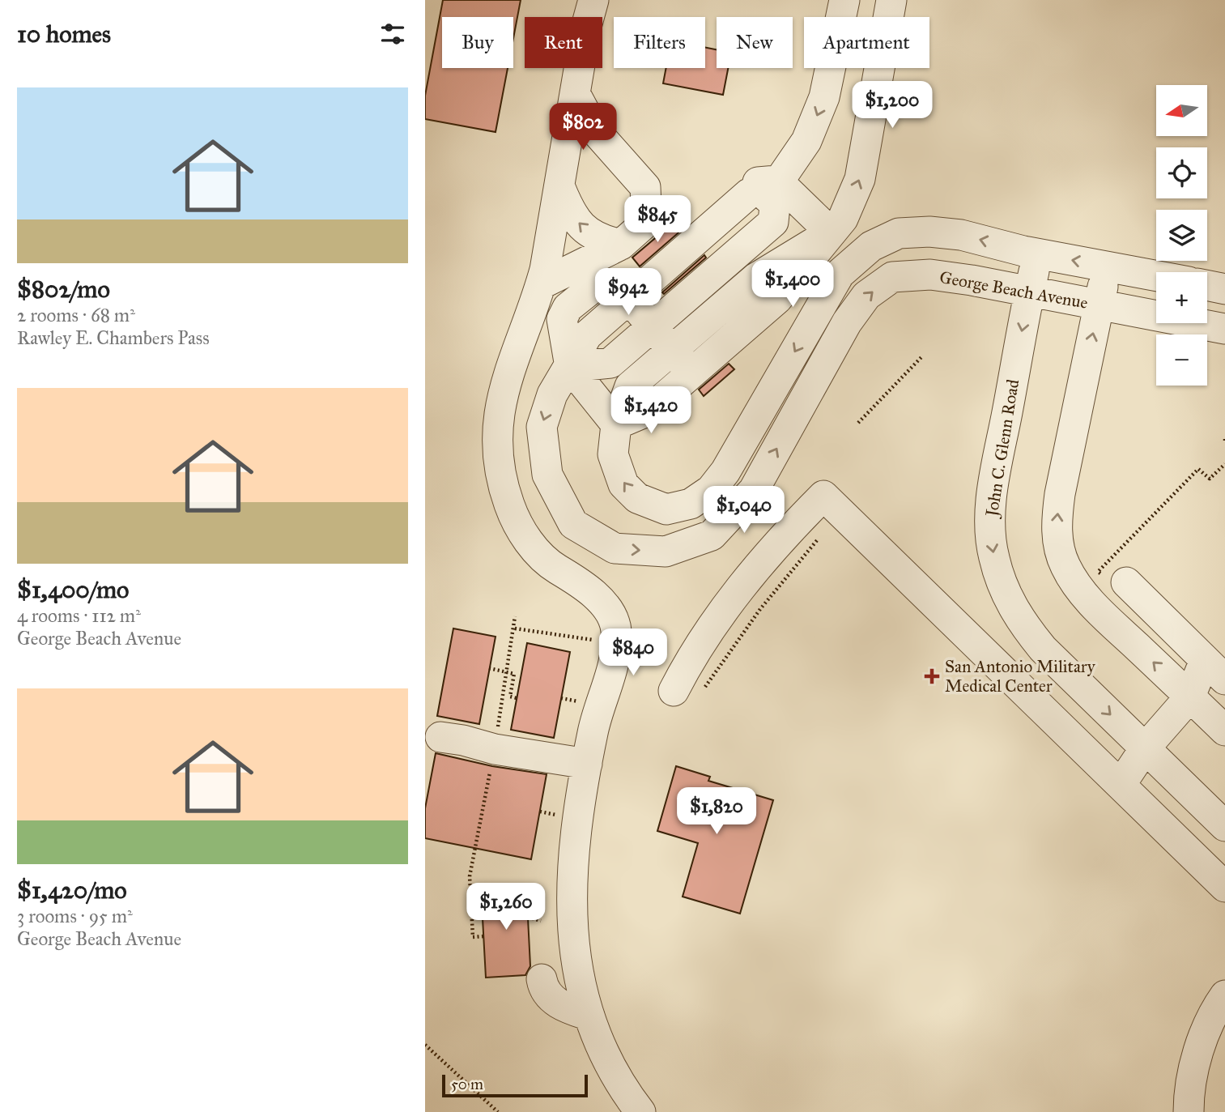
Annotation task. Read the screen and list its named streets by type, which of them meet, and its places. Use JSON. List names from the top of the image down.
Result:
{
  "streets": {
    "street": ["George Beach Avenue", "John C. Glenn Road"]
  },
  "crossings": [
    ["George Beach Avenue", "John C. Glenn Road"]
  ],
  "one_way": ["John C. Glenn Road"],
  "places": {
    "health": ["San Antonio Military Medical Center"]
  },
  "scale_bar": "50 m",
  "north": "left",
  "page": {
    "heading": "10 homes",
    "chip": [
      "Buy",
      "Rent",
      "Filters",
      "New",
      "Apartment"
    ],
    "list": [
      {
        "name": "$802/mo",
        "note": "2 rooms · 68 m² · Rawley E. Chambers Pass"
      },
      {
        "name": "$1,400/mo",
        "note": "4 rooms · 112 m² · George Beach Avenue"
      },
      {
        "name": "$1,420/mo",
        "note": "3 rooms · 95 m² · George Beach Avenue"
      }
    ],
    "price": [
      "$1,200",
      "$802",
      "$845",
      "$1,400",
      "$942",
      "$1,420",
      "$1,040",
      "$840",
      "$1,820",
      "$1,260"
    ],
    "map_buttons": ["+", "−"],
    "scale": "50 m"
  }
}
